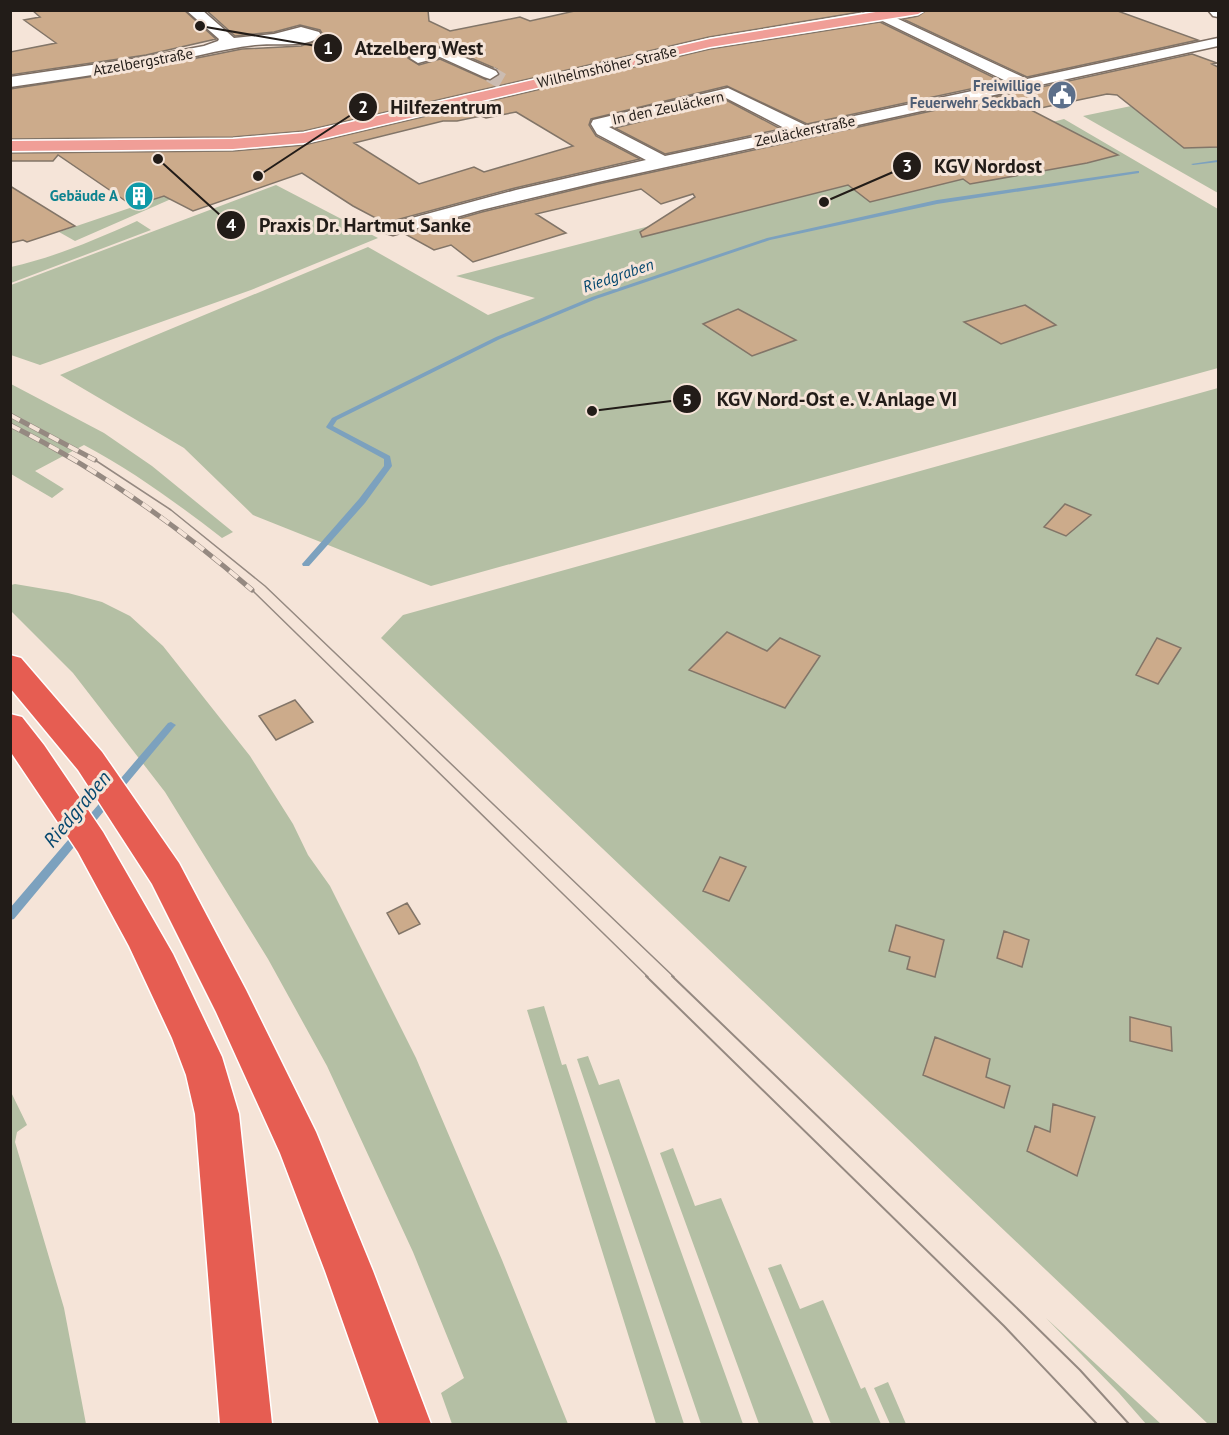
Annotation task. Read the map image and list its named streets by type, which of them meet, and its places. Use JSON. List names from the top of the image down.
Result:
{
  "streets": {
    "main road": ["Wilhelmshöher Straße"],
    "street": ["Atzelbergstraße", "In den Zeuläckern", "Zeuläckerstraße"]
  },
  "crossings": [
    ["In den Zeuläckern", "Zeuläckerstraße"]
  ],
  "water": ["Riedgraben"],
  "places": {
    "other": [
      "Atzelberg West",
      "Praxis Dr. Hartmut Sanke",
      "Hilfezentrum",
      "KGV Nordost",
      "KGV Nord-Ost e. V. Anlage VI"
    ],
    "public building": ["Freiwillige Feuerwehr Seckbach"],
    "building": ["Gebäude A"]
  }
}
